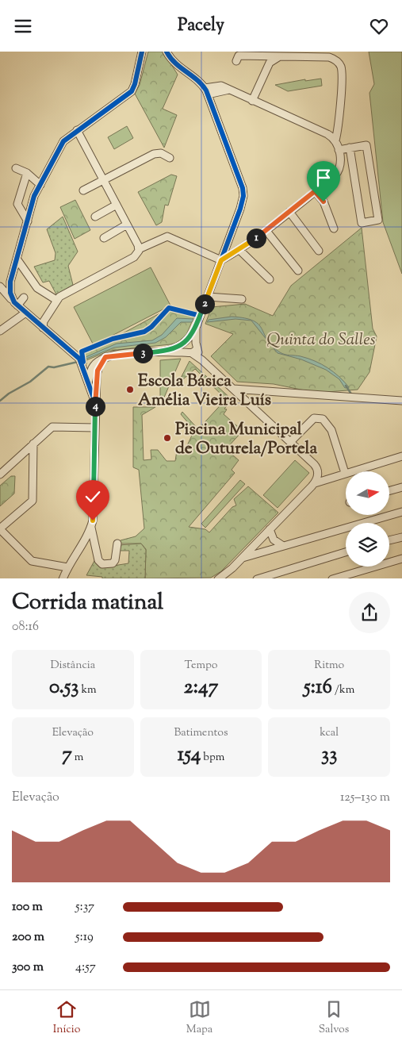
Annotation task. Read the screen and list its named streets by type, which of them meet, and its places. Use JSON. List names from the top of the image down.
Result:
{
  "parks": ["Quinta do Salles"],
  "places": ["Escola Básica Amélia Vieira Luís", "Piscina Municipal de Outurela/Portela"],
  "north": "right",
  "page": {
    "header": "Pacely",
    "pins": [
      "1",
      "2",
      "3",
      "4"
    ],
    "heading": ["Corrida matinal", "08:16"],
    "stats": [
      ["Distância", "0.53 km"],
      ["Tempo", "2:47"],
      ["Ritmo", "5:16 /km"],
      ["Elevação", "7 m"],
      ["Batimentos", "154 bpm"],
      ["kcal", "33"]
    ],
    "chart": ["Elevação", "125–130 m"],
    "list": [
      {
        "name": "100 m",
        "note": "5:37"
      },
      {
        "name": "200 m",
        "note": "5:19"
      },
      {
        "name": "300 m",
        "note": "4:57"
      }
    ],
    "tabs": ["Início", "Mapa", "Salvos"]
  }
}
